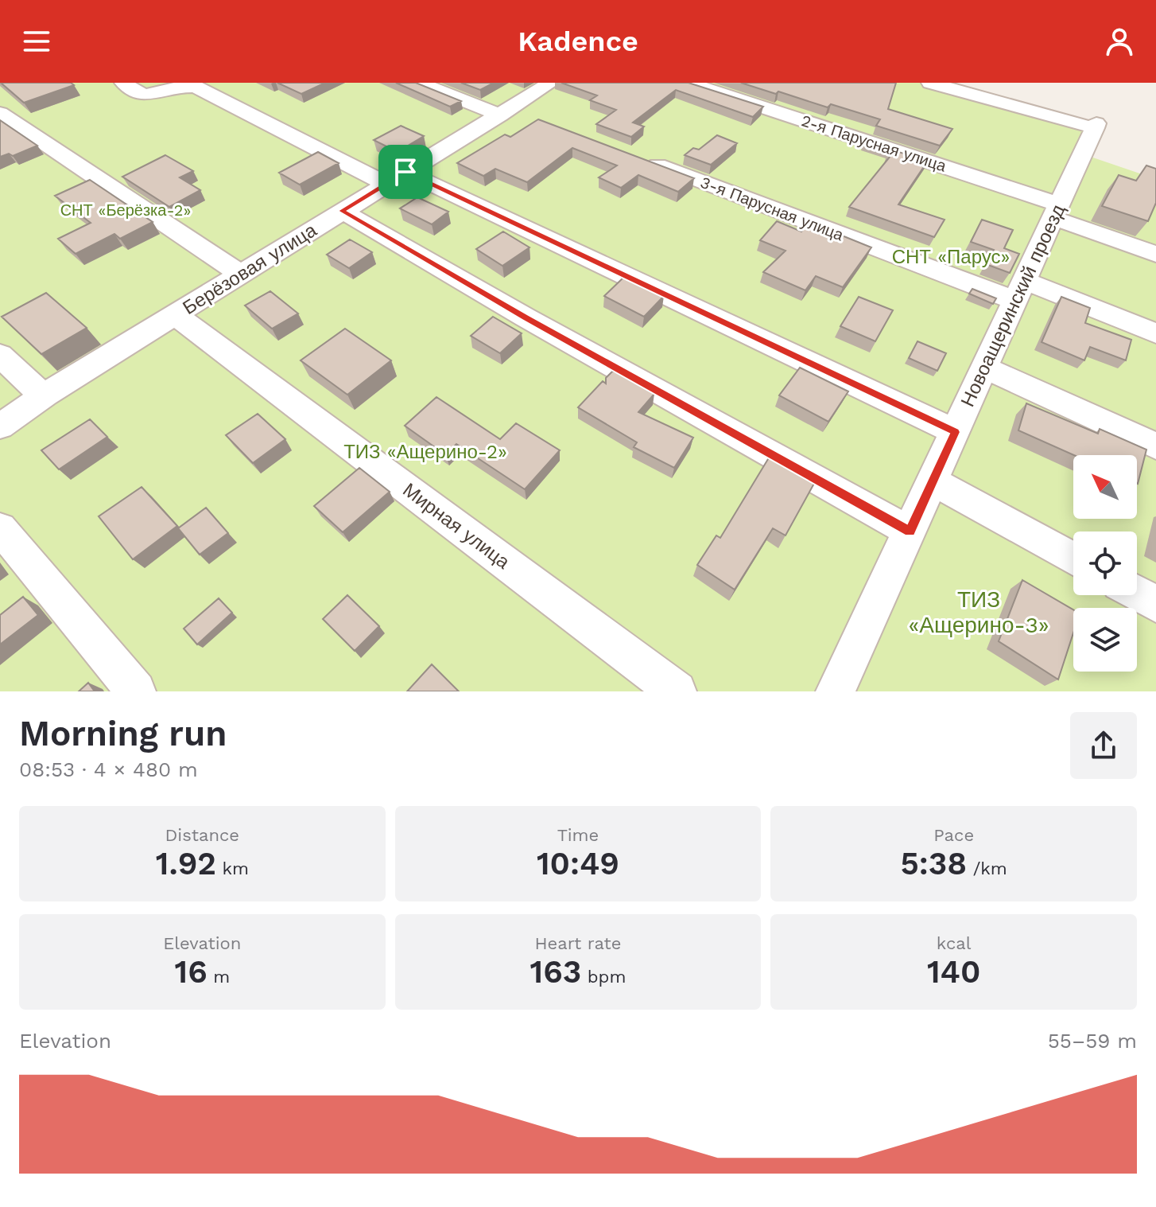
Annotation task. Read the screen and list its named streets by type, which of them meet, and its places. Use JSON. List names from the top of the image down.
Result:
{
  "streets": {
    "street": [
      "2-я Парусная улица",
      "3-я Парусная улица",
      "Берёзовая улица",
      "Новоащеринский проезд",
      "Мирная улица"
    ]
  },
  "crossings": [
    ["2-я Парусная улица", "Новоащеринский проезд"],
    ["3-я Парусная улица", "Новоащеринский проезд"],
    ["Берёзовая улица", "Мирная улица"]
  ],
  "parks": [
    "СНТ «Берёзка-2»",
    "СНТ «Парус»",
    "ТИЗ «Ащерино-2»",
    "ТИЗ «Ащерино-3»"
  ],
  "north": "top left",
  "page": {
    "header": "Kadence",
    "heading": ["Morning run", "08:53 · 4 × 480 m"],
    "stats": [
      ["Distance", "1.92 km"],
      ["Time", "10:49"],
      ["Pace", "5:38 /km"],
      ["Elevation", "16 m"],
      ["Heart rate", "163 bpm"],
      ["kcal", "140"]
    ],
    "chart": ["Elevation", "55–59 m"]
  }
}
